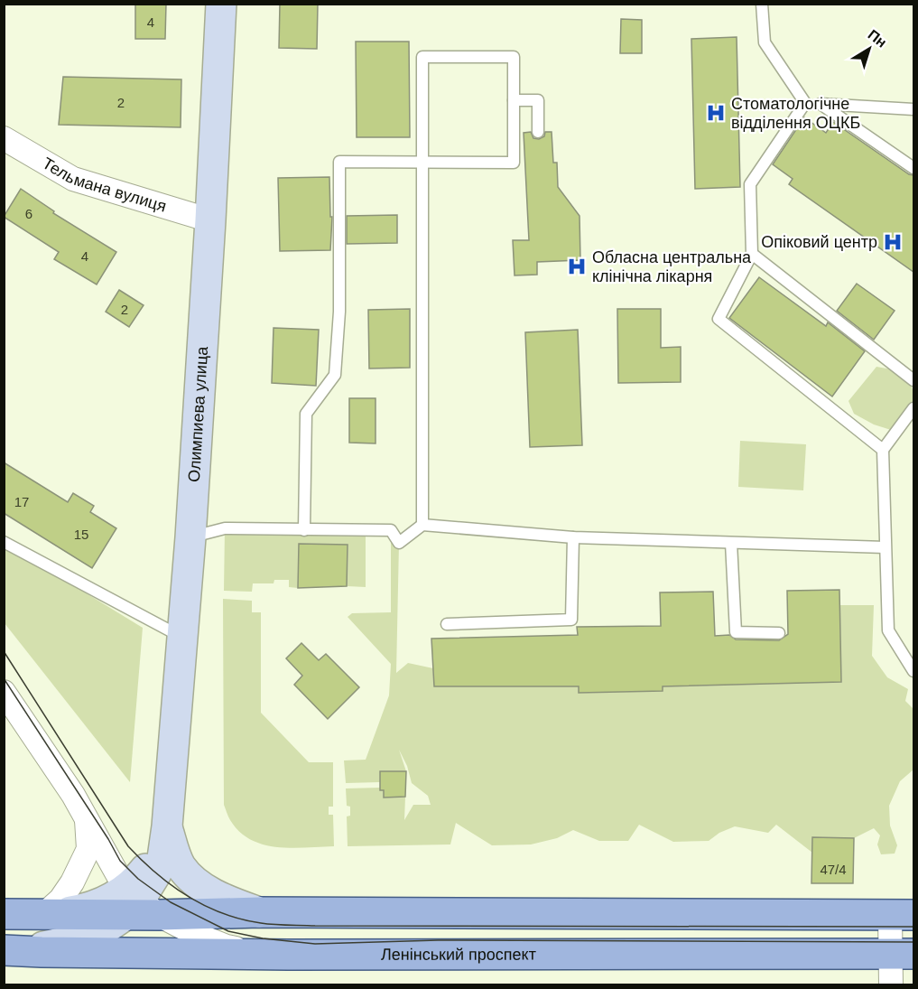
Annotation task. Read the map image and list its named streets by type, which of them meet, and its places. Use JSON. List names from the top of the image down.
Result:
{
  "streets": {
    "main road": ["Олимпиева улица", "Ленінський проспект"],
    "street": ["Тельмана вулиця"]
  },
  "crossings": [
    ["Тельмана вулиця", "Олимпиева улица"]
  ],
  "places": {
    "hospital": ["Стоматологічне відділення ОЦКБ", "Опіковий центр", "Обласна центральна клінічна лікарня"]
  },
  "house_numbers": [
    "4",
    "2",
    "6",
    "4",
    "2",
    "17",
    "15",
    "47/4"
  ],
  "north": "top right"
}
